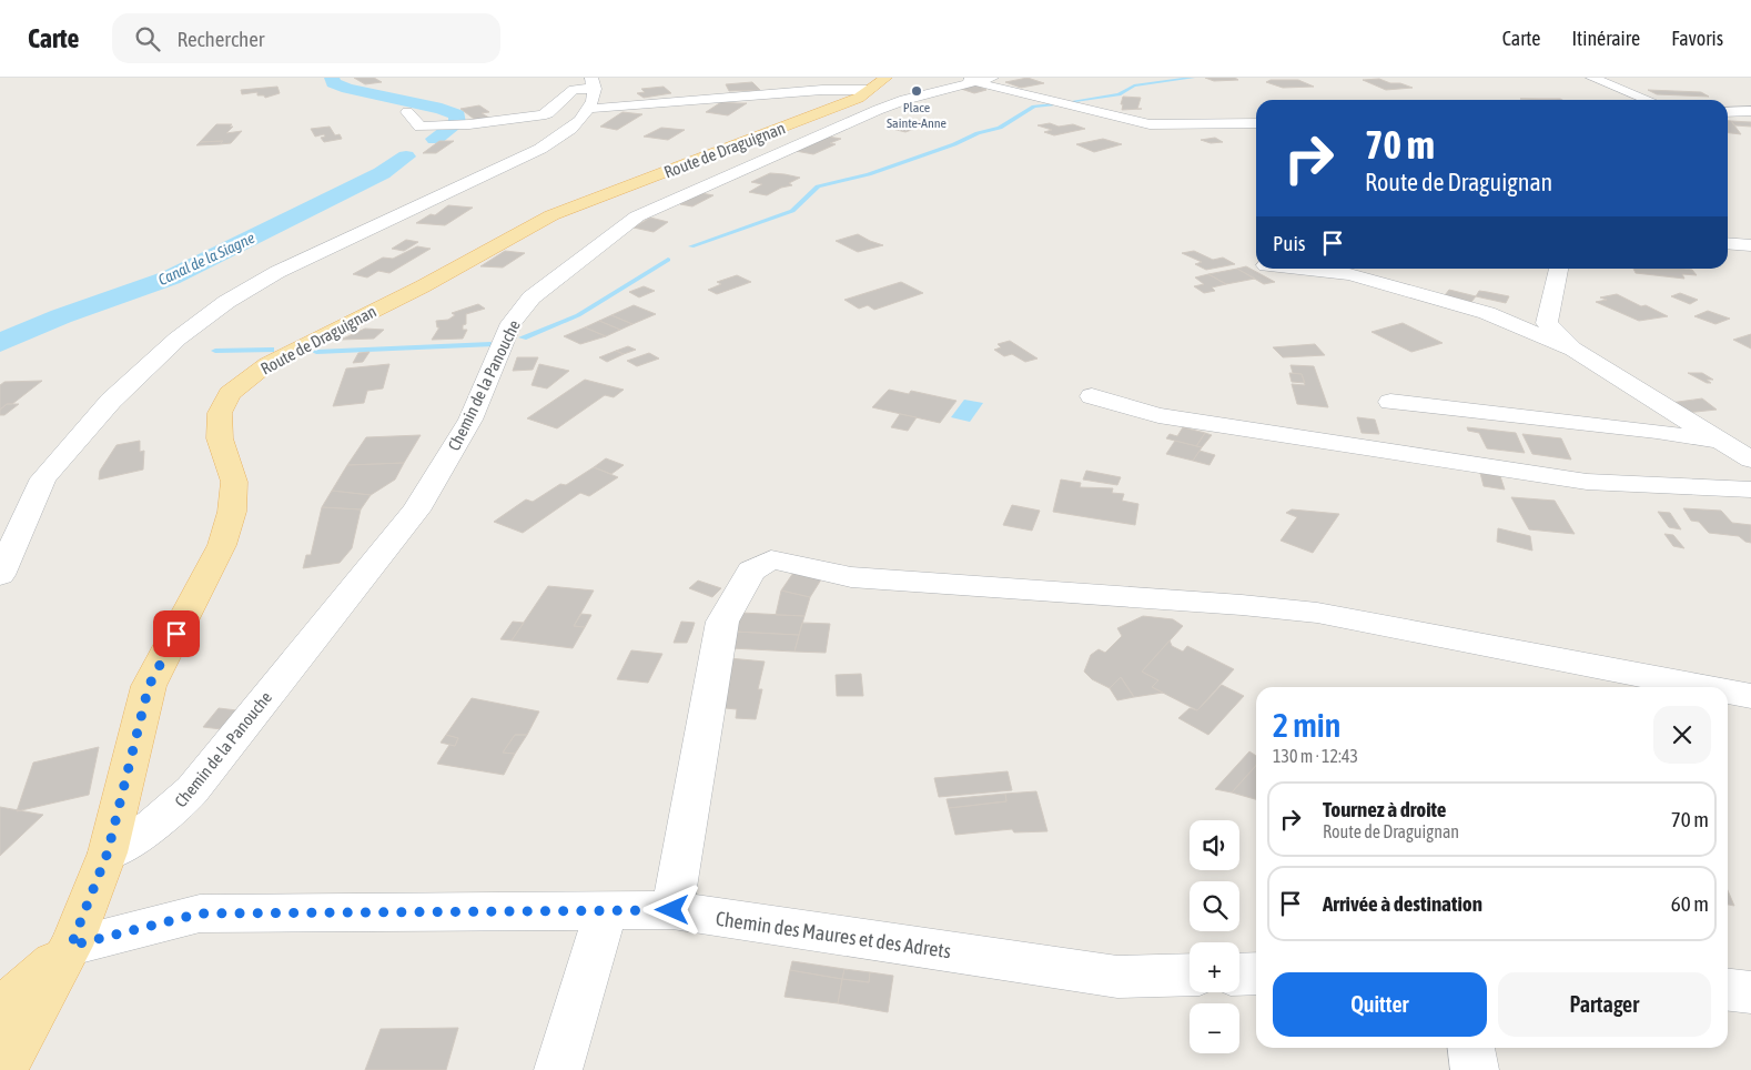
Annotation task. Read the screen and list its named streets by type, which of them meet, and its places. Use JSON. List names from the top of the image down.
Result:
{
  "streets": {
    "main road": ["Route de Draguignan"],
    "street": ["Chemin de la Panouche", "Chemin des Maures et des Adrets"]
  },
  "crossings": [
    ["Route de Draguignan", "Chemin de la Panouche"],
    ["Route de Draguignan", "Chemin des Maures et des Adrets"]
  ],
  "water": ["Canal de la Siagne"],
  "places": ["Place Sainte-Anne"],
  "page": {
    "header": "Carte",
    "search": "Rechercher",
    "nav": ["Carte", "Itinéraire", "Favoris"],
    "turn": ["70 m", "Route de Draguignan"],
    "then": "Puis",
    "heading": ["2 min", "130 m · 12:43"],
    "list": [
      {
        "name": "Tournez à droite",
        "note": "Route de Draguignan",
        "value": "70 m"
      },
      {
        "name": "Arrivée à destination",
        "value": "60 m"
      }
    ],
    "map_buttons": ["+", "−"],
    "buttons": ["Quitter", "Partager"]
  }
}
